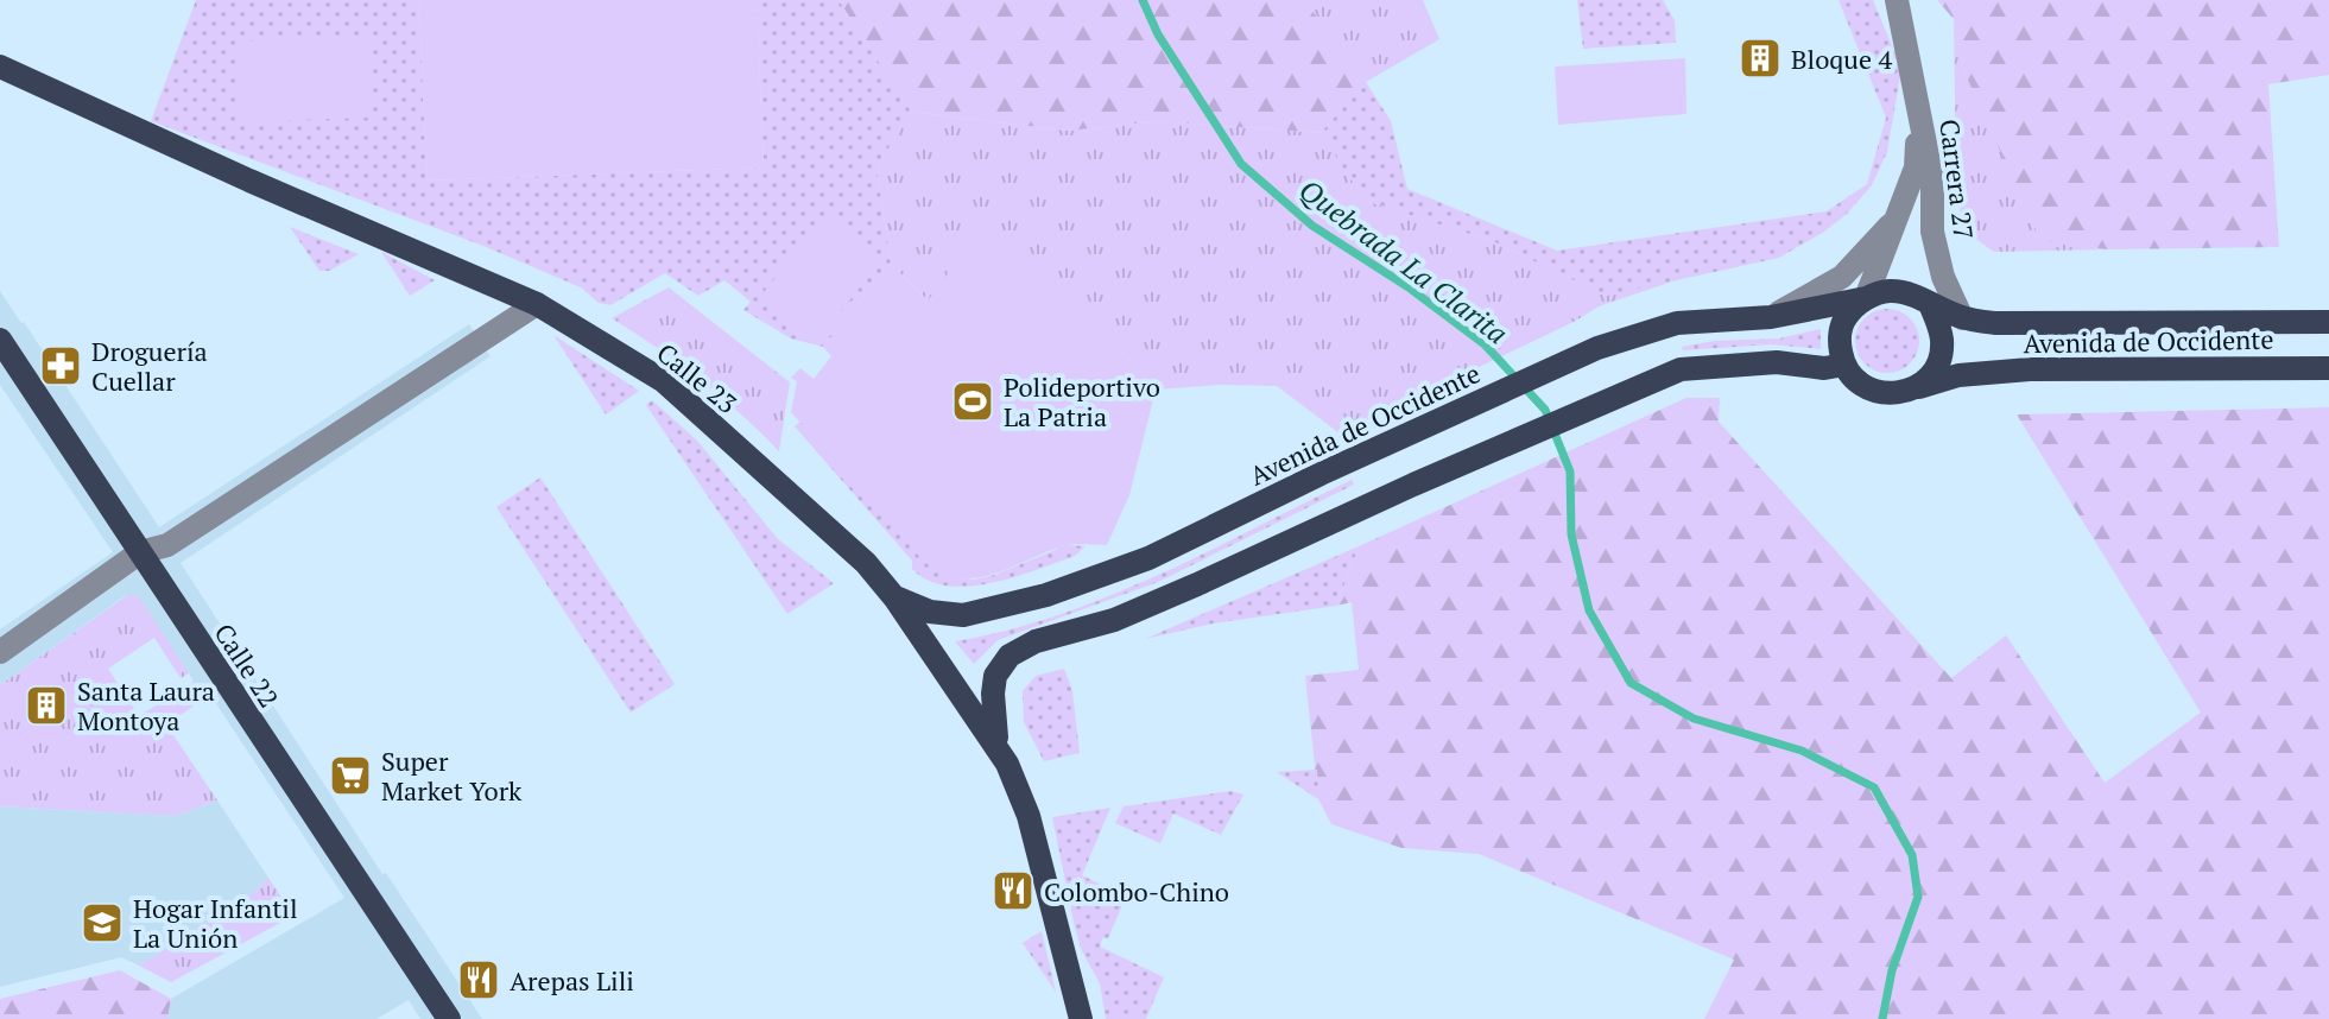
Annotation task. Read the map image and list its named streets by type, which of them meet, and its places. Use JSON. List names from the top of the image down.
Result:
{
  "streets": {
    "main road": ["Avenida de Occidente", "Calle 23", "Calle 22"],
    "street": ["Carrera 27"]
  },
  "crossings": [
    ["Carrera 27", "Avenida de Occidente"],
    ["Avenida de Occidente", "Calle 23"]
  ],
  "water": ["Quebrada La Clarita"],
  "places": {
    "building": ["Bloque 4", "Santa Laura Montoya"],
    "pharmacy": ["Droguería Cuellar"],
    "sports": ["Polideportivo La Patria"],
    "supermarket": ["Super Market York"],
    "restaurant": ["Colombo-Chino", "Arepas Lili"],
    "school or university": ["Hogar Infantil La Unión"]
  }
}
